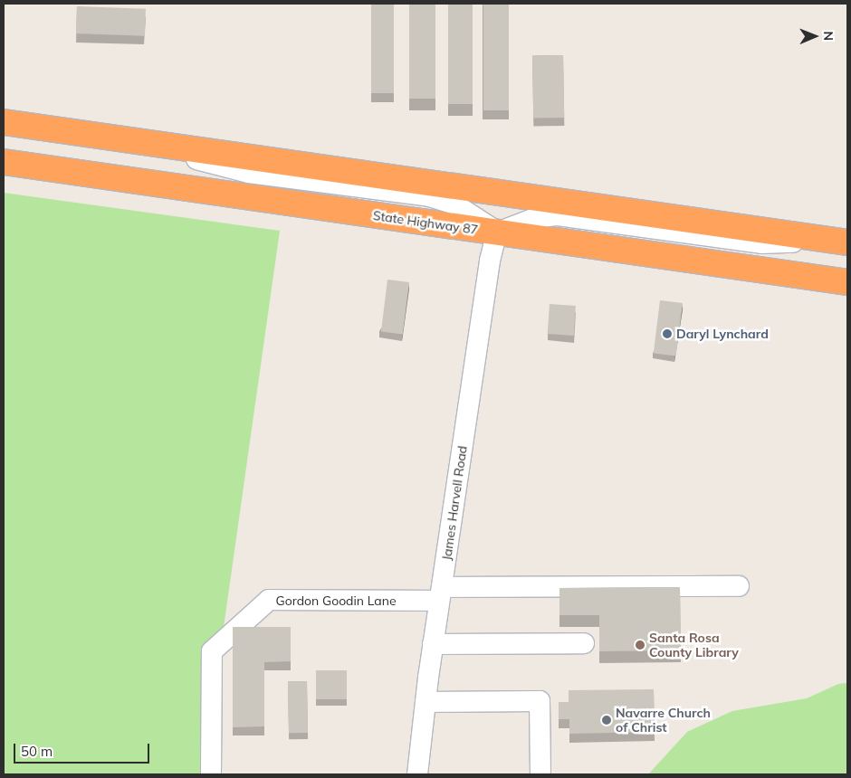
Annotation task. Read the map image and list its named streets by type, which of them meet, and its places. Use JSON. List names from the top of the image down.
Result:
{
  "streets": {
    "highway": ["State Highway 87"],
    "street": ["James Harvell Road", "Gordon Goodin Lane"]
  },
  "crossings": [
    ["State Highway 87", "James Harvell Road"],
    ["James Harvell Road", "Gordon Goodin Lane"]
  ],
  "places": ["Daryl Lynchard", "Santa Rosa County Library", "Navarre Church of Christ"],
  "scale_bar": "50 m",
  "north": "right"
}
